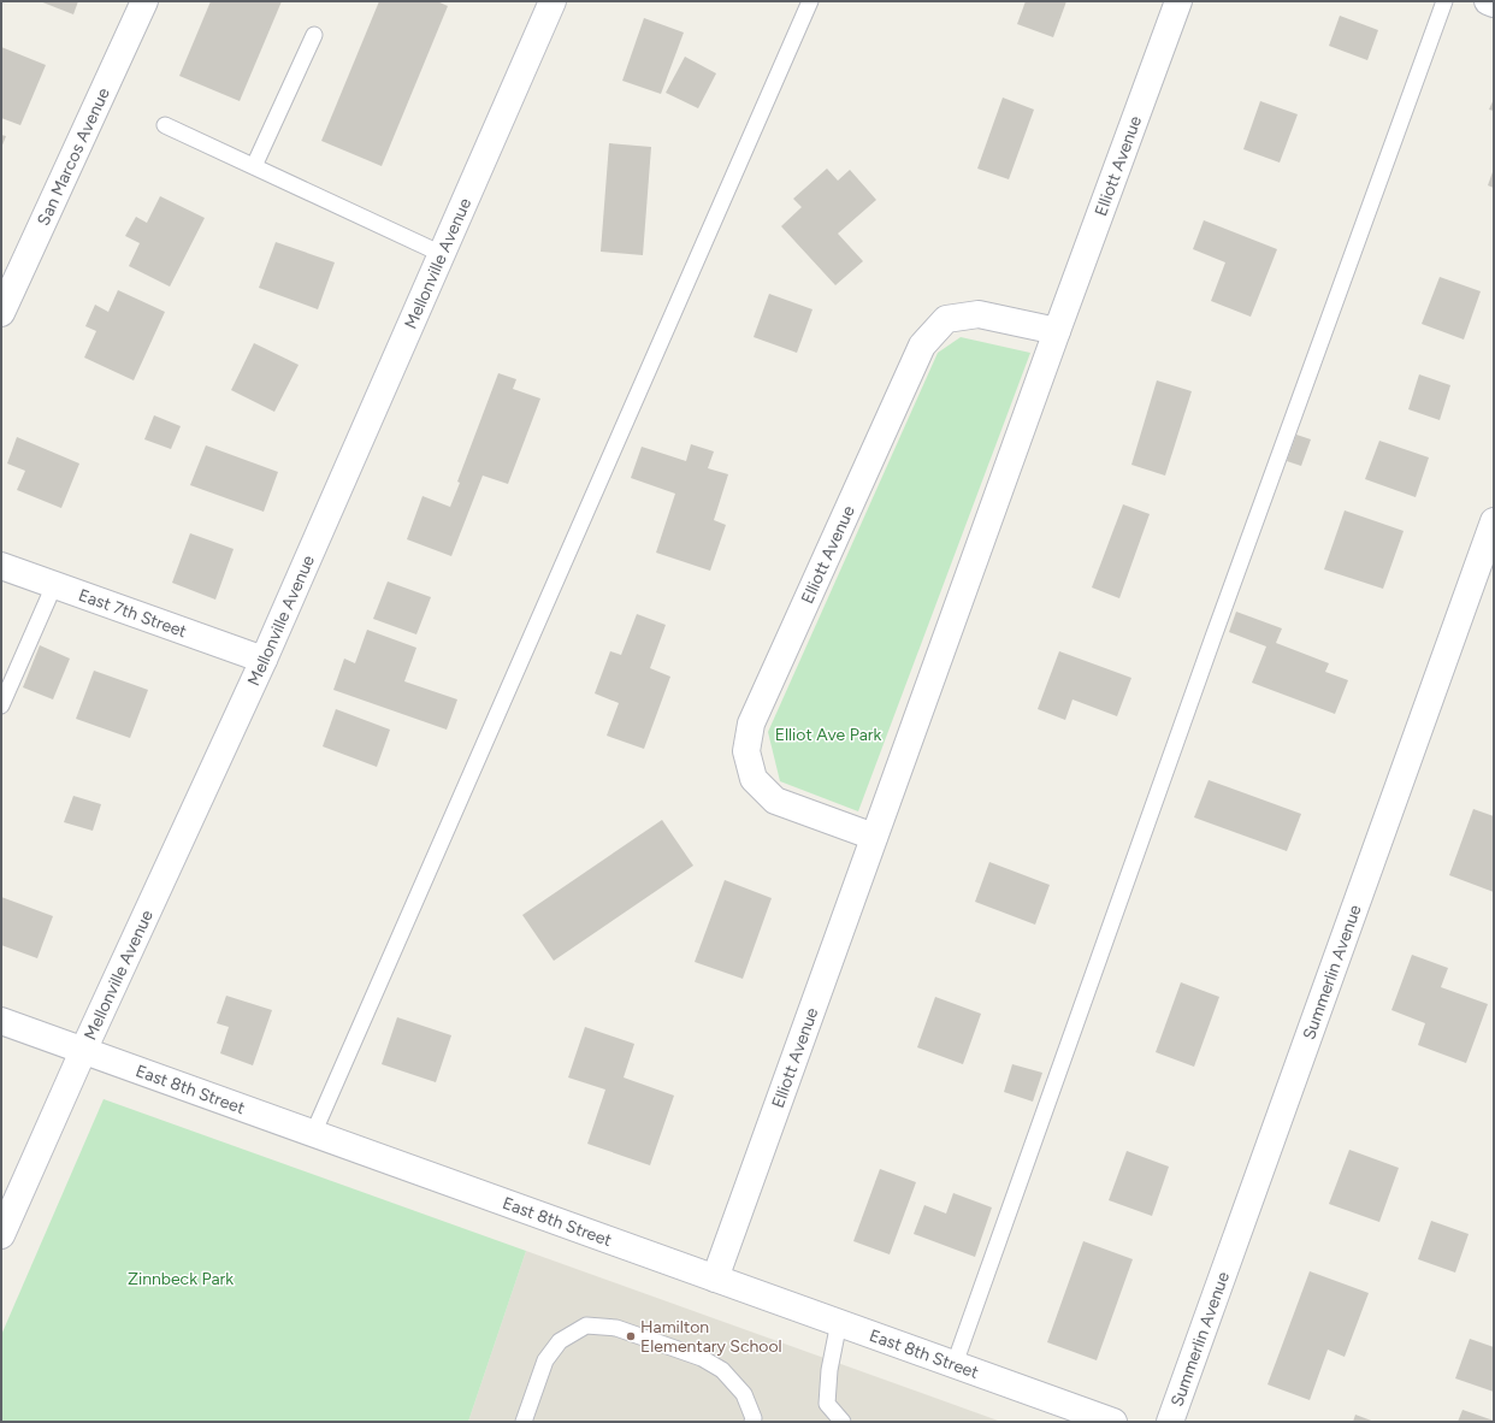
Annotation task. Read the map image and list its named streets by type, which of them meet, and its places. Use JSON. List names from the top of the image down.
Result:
{
  "streets": {
    "street": [
      "San Marcos Avenue",
      "Elliott Avenue",
      "Mellonville Avenue",
      "East 7th Street",
      "Summerlin Avenue",
      "East 8th Street"
    ]
  },
  "crossings": [
    ["Elliott Avenue", "East 8th Street"],
    ["Mellonville Avenue", "East 7th Street"],
    ["Mellonville Avenue", "East 8th Street"]
  ],
  "parks": ["Elliot Ave Park", "Zinnbeck Park"],
  "places": ["Hamilton Elementary School"]
}
